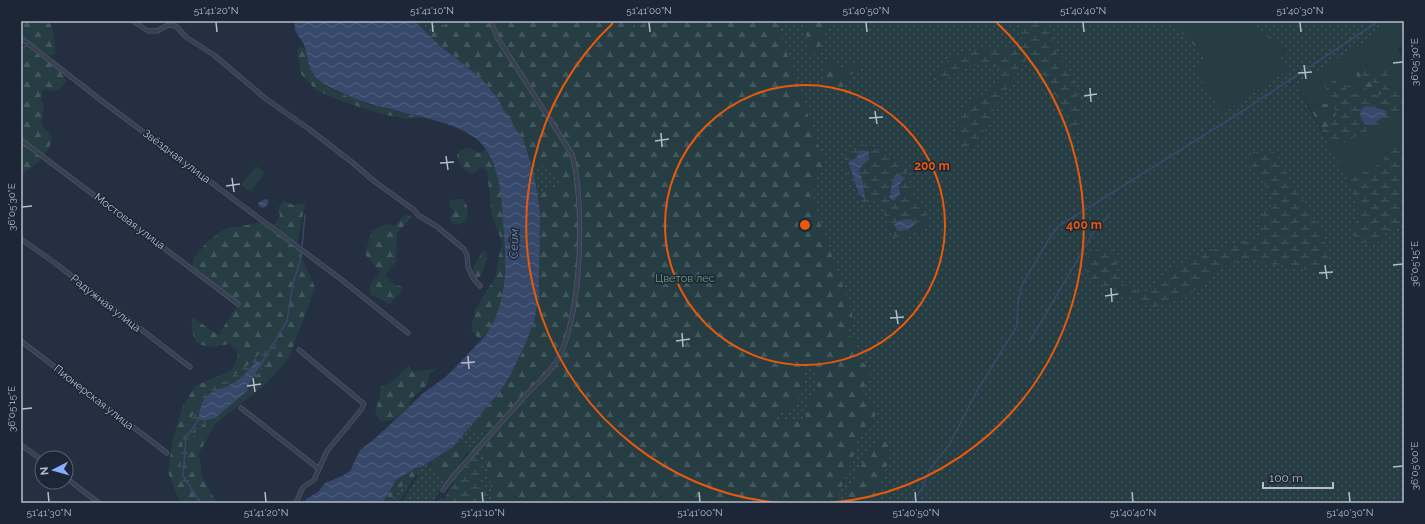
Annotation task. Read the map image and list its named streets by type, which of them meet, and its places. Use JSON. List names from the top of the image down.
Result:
{
  "streets": {
    "street": [
      "Звёздная улица",
      "Мостовая улица",
      "Радужная улица",
      "Пионерская улица"
    ]
  },
  "water": ["Сейм"],
  "parks": ["Цветов лес"],
  "scale_bar": "100 m",
  "north": "left",
  "coordinates": [
    "51°41'20\"N",
    "51°41'10\"N",
    "51°41'00\"N",
    "51°40'50\"N",
    "51°40'40\"N",
    "51°40'30\"N",
    "36°05'30\"E",
    "36°05'15\"E",
    "36°05'00\"E",
    "51°41'30\"N"
  ],
  "rings": ["200 m", "400 m"]
}
